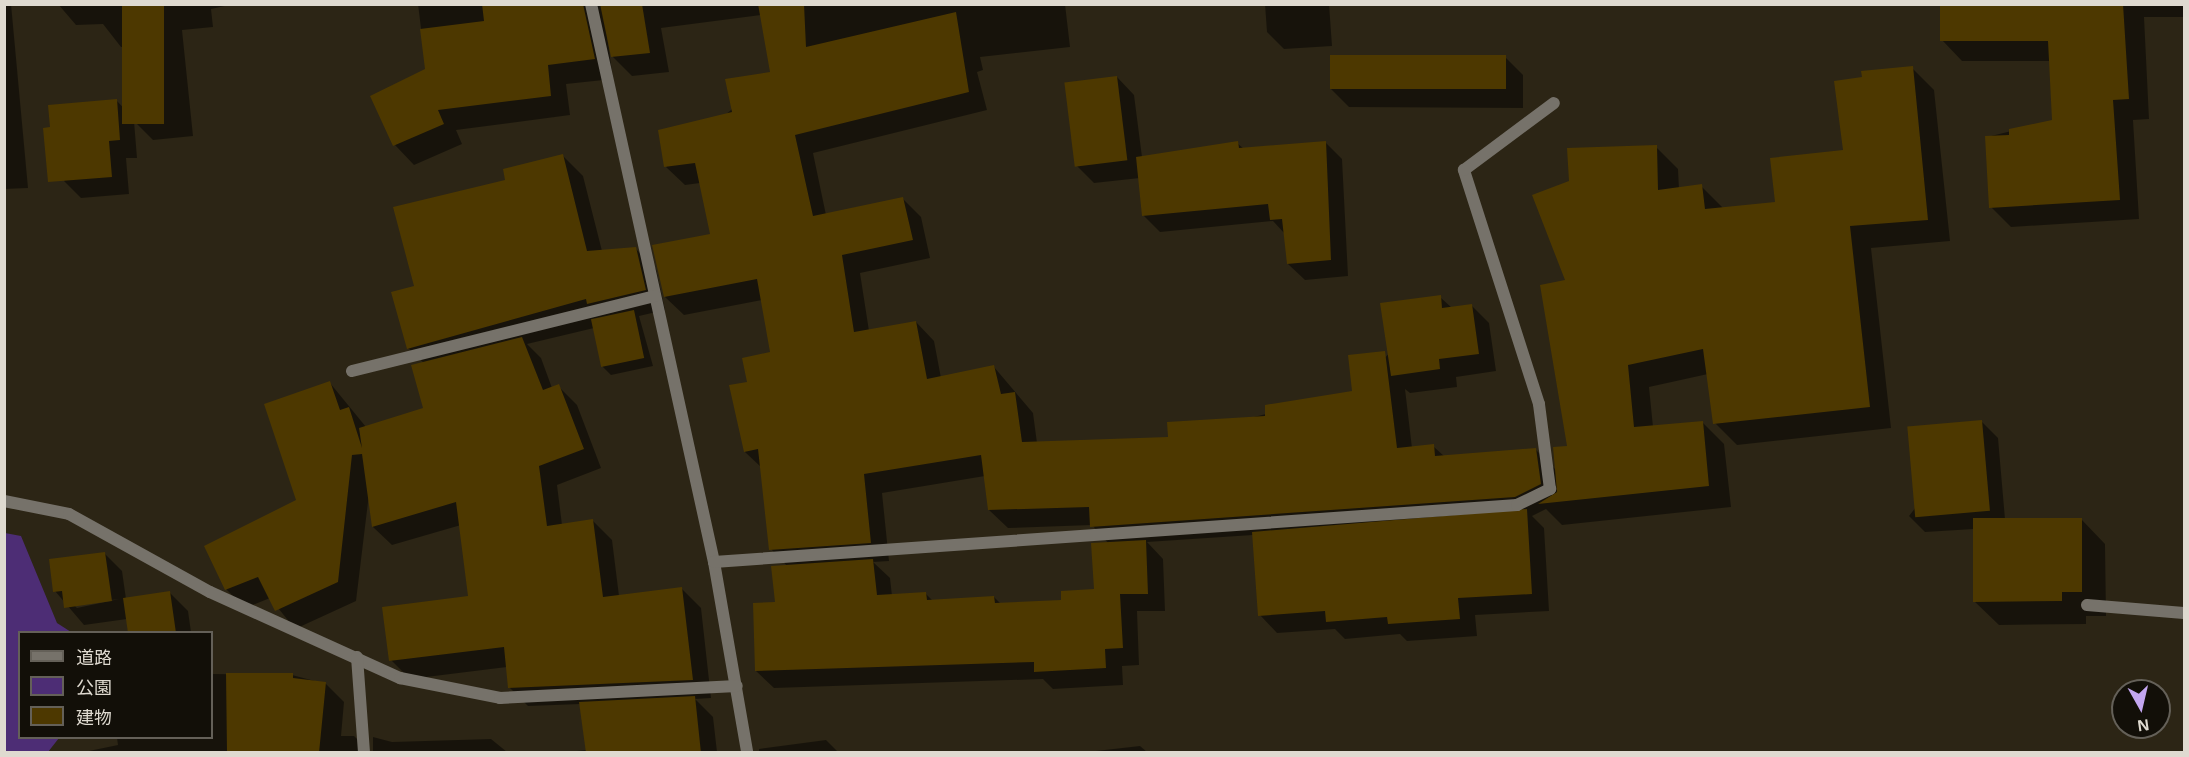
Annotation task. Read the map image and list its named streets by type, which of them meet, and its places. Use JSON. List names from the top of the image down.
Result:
{
  "legend": ["道路", "公園", "建物"],
  "north": "bottom"
}
